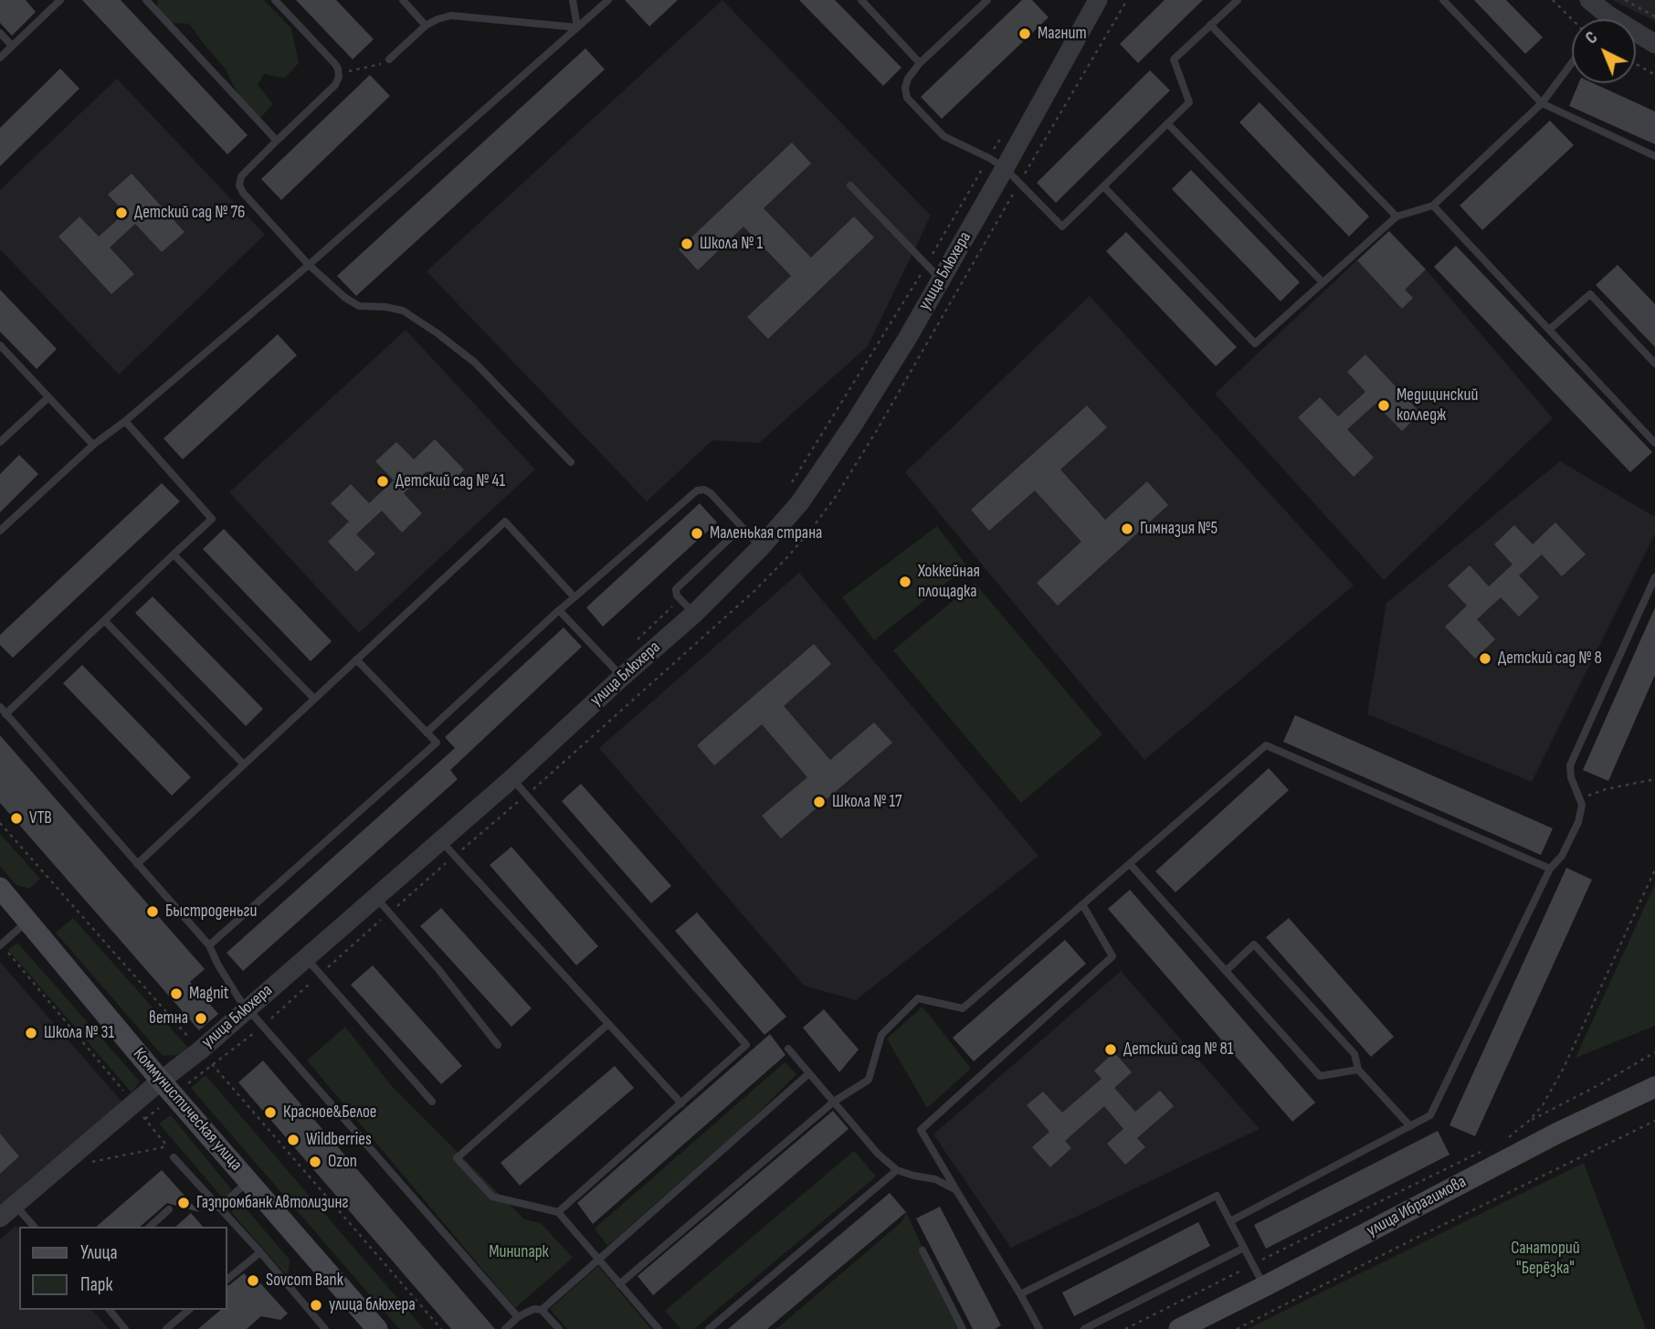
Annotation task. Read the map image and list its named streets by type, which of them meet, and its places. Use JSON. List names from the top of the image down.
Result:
{
  "streets": {
    "main road": ["Коммунистическая улица", "улица Ибрагимова"],
    "street": ["улица Блюхера"]
  },
  "crossings": [
    ["улица Блюхера", "Коммунистическая улица"]
  ],
  "parks": ["Санаторий \"Берёзка\"", "Минипарк"],
  "places": [
    "Магнит",
    "Детский сад № 76",
    "Школа № 1",
    "Медицинский колледж",
    "Детский сад № 41",
    "Гимназия №5",
    "Маленькая страна",
    "Хоккейная площадка",
    "Детский сад № 8",
    "Школа № 17",
    "VTB",
    "Быстроденьги",
    "Magnit",
    "ветна",
    "Школа № 31",
    "Детский сад № 81",
    "Красное&Белое",
    "Wildberries",
    "Ozon",
    "Газпромбанк Автолизинг",
    "Sovcom Bank",
    "улица блюхера"
  ],
  "legend": ["Улица", "Парк"],
  "north": "top left"
}
